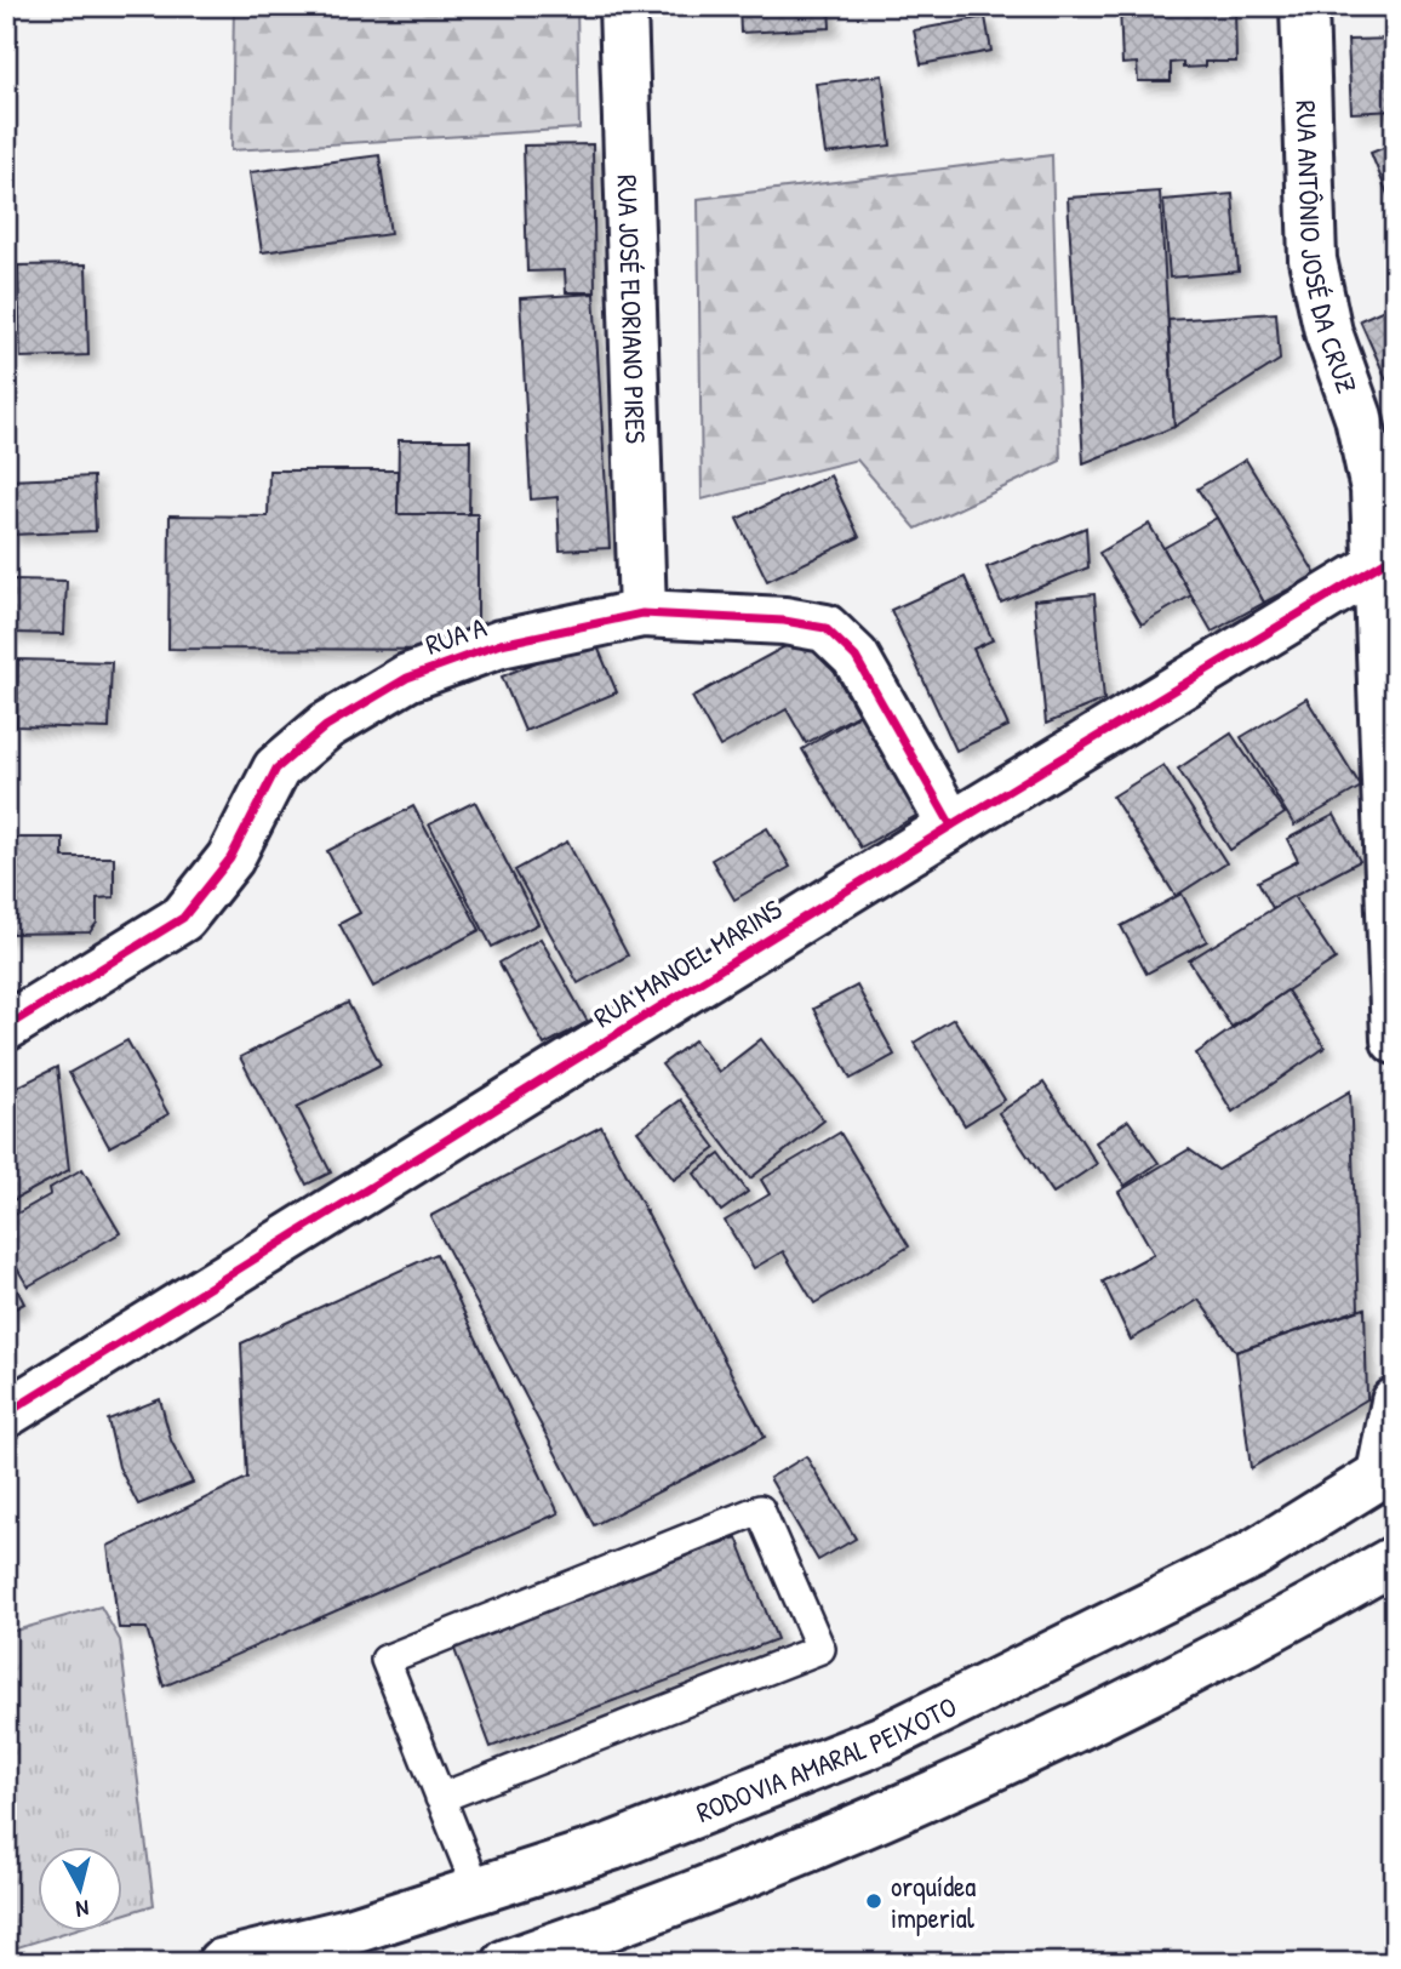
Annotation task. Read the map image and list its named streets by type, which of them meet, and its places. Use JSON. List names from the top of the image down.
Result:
{
  "streets": {
    "main road": [
      "RUA ANTÔNIO JOSÉ DA CRUZ",
      "RUA JOSÉ FLORIANO PIRES",
      "RUA A",
      "RUA MANOEL MARINS",
      "RODOVIA AMARAL PEIXOTO"
    ]
  },
  "crossings": [
    ["RUA ANTÔNIO JOSÉ DA CRUZ", "RUA MANOEL MARINS"],
    ["RUA JOSÉ FLORIANO PIRES", "RUA A"],
    ["RUA A", "RUA MANOEL MARINS"]
  ],
  "places": ["orquídea imperial"],
  "north": "bottom"
}
